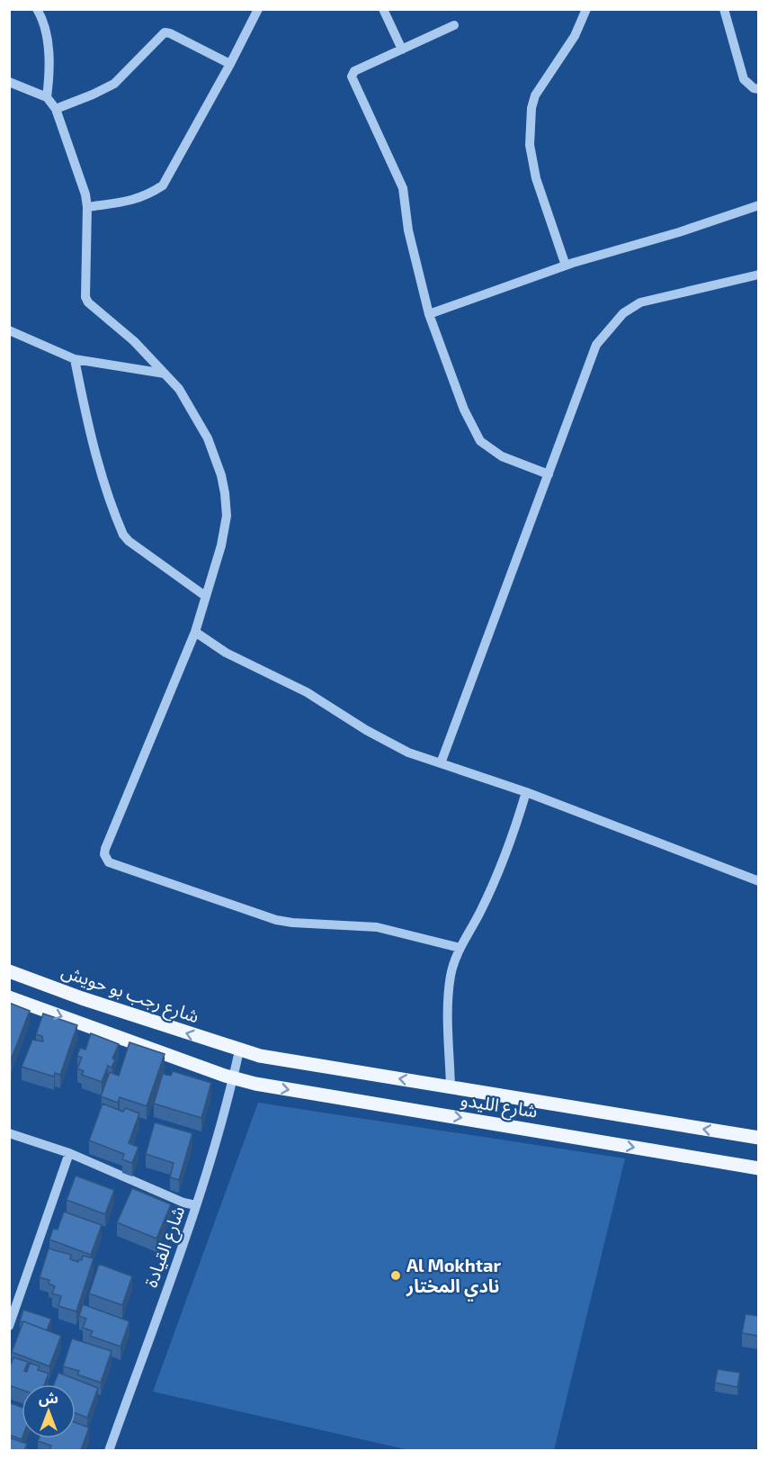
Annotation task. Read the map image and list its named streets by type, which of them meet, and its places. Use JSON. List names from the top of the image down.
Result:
{
  "streets": {
    "main road": ["شارع رجب بو حويش", "شارع الليدو"],
    "street": ["شارع القيادة"]
  },
  "crossings": [
    ["شارع رجب بو حويش", "شارع الليدو"],
    ["شارع رجب بو حويش", "شارع القيادة"],
    ["شارع الليدو", "شارع القيادة"]
  ],
  "places": ["Al Mokhtar نادي المختار"],
  "north": "top"
}
